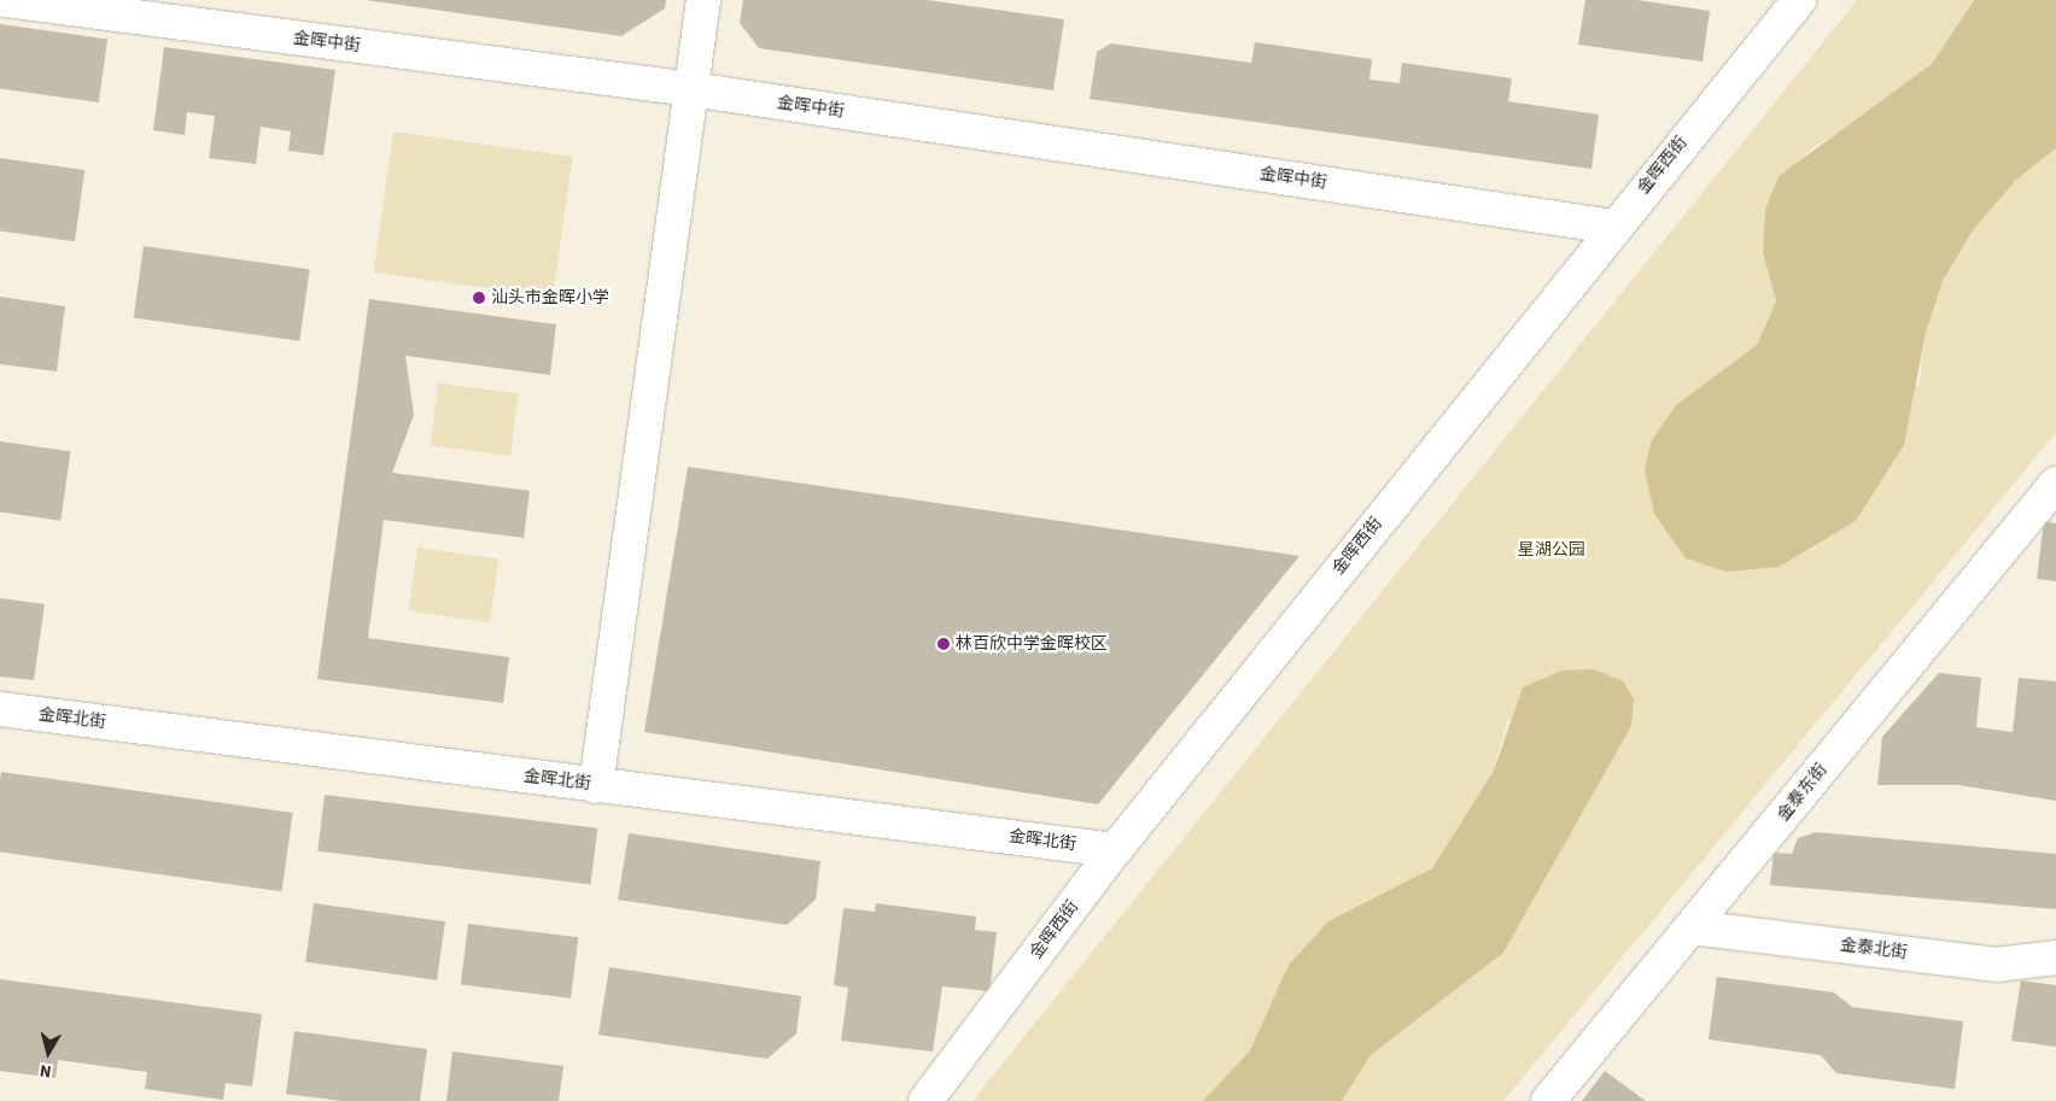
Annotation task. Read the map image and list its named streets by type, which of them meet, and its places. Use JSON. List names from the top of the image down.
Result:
{
  "streets": {
    "street": [
      "金晖中街",
      "金晖西街",
      "金晖北街",
      "金泰东街",
      "金泰北街"
    ]
  },
  "crossings": [
    ["金晖中街", "金晖西街"],
    ["金晖西街", "金晖北街"],
    ["金泰东街", "金泰北街"]
  ],
  "parks": ["星湖公园"],
  "places": ["汕头市金晖小学", "林百欣中学金晖校区"],
  "north": "bottom"
}
